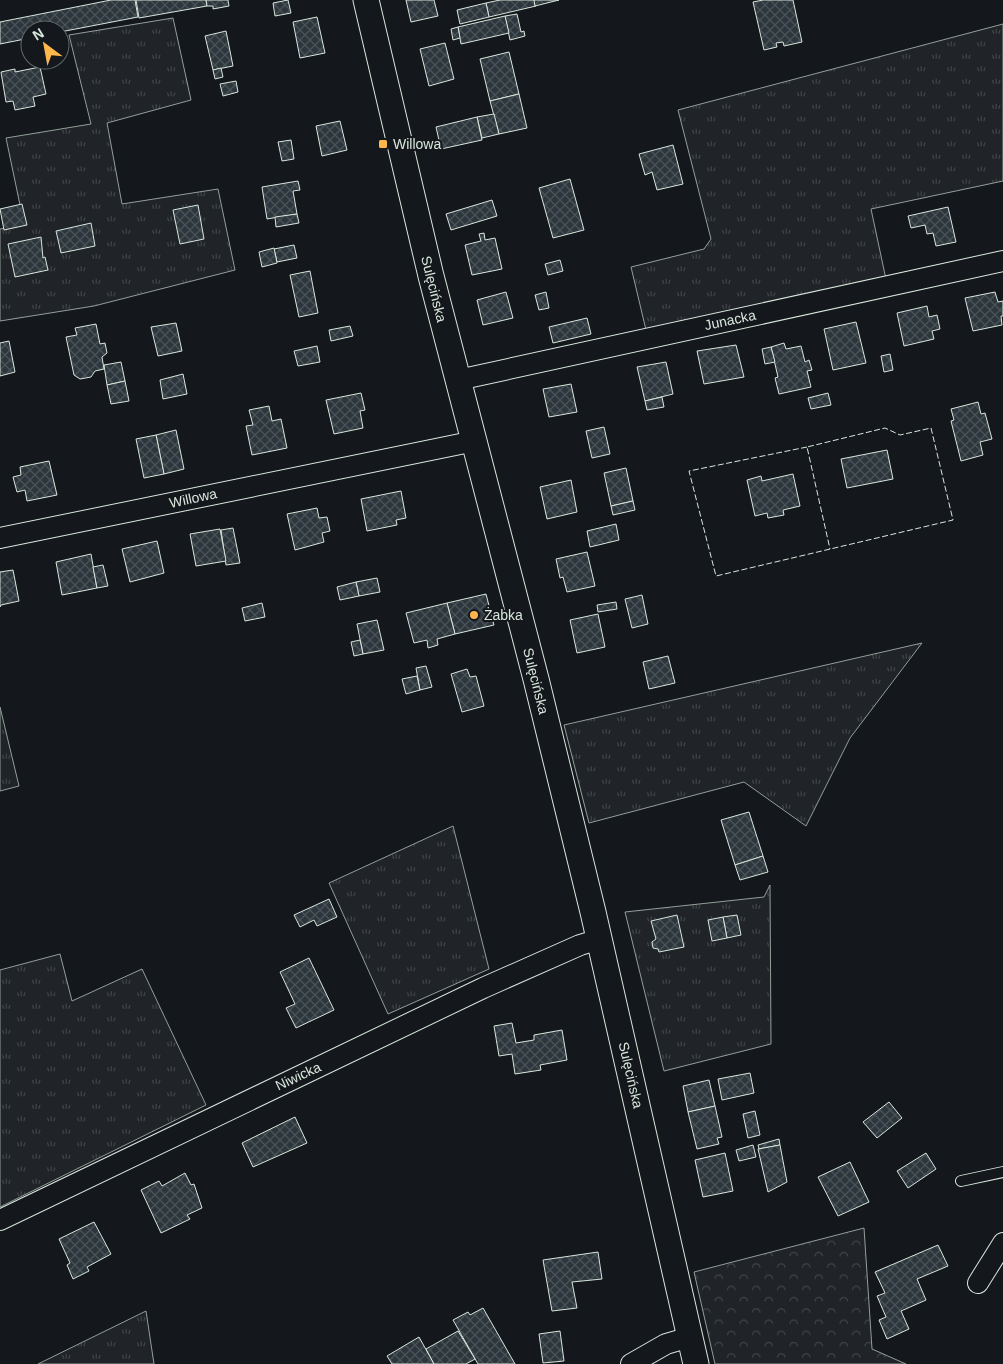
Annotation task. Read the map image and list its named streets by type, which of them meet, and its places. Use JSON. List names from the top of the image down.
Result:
{
  "streets": {
    "street": [
      "Sulęcińska",
      "Junacka",
      "Willowa",
      "Niwicka"
    ]
  },
  "crossings": [
    ["Sulęcińska", "Junacka"],
    ["Sulęcińska", "Willowa"],
    ["Sulęcińska", "Niwicka"]
  ],
  "places": {
    "transit": ["Willowa"],
    "other": ["Żabka"]
  },
  "north": "top left"
}
